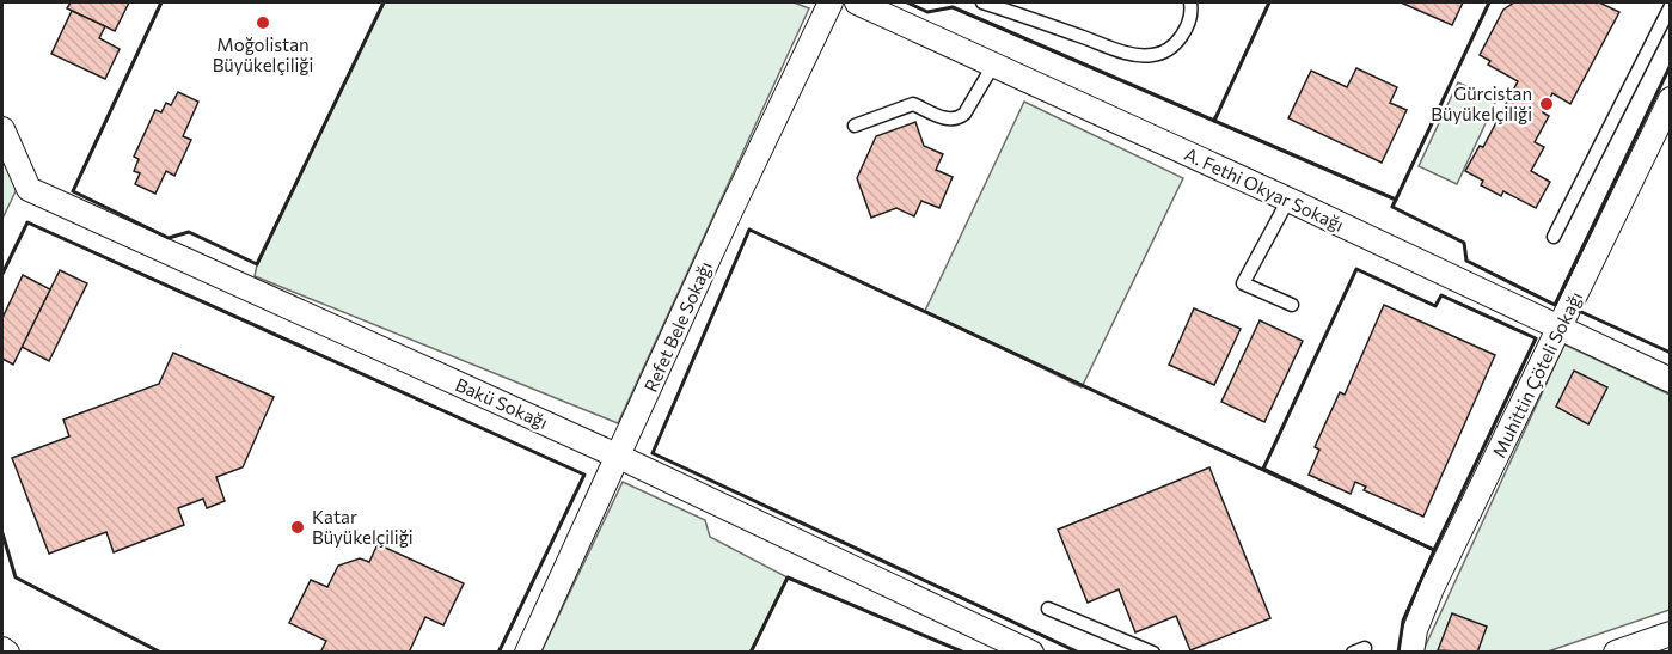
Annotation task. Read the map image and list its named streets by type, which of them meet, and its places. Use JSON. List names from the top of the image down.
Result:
{
  "streets": {
    "street": [
      "A. Fethi Okyar Sokağı",
      "Refet Bele Sokağı",
      "Muhittin Çöteli Sokağı",
      "Bakü Sokağı"
    ]
  },
  "crossings": [
    ["A. Fethi Okyar Sokağı", "Muhittin Çöteli Sokağı"],
    ["Refet Bele Sokağı", "Bakü Sokağı"]
  ],
  "places": ["Moğolistan Büyükelçiliği", "Gürcistan Büyükelçiliği", "Katar Büyükelçiliği"]
}
